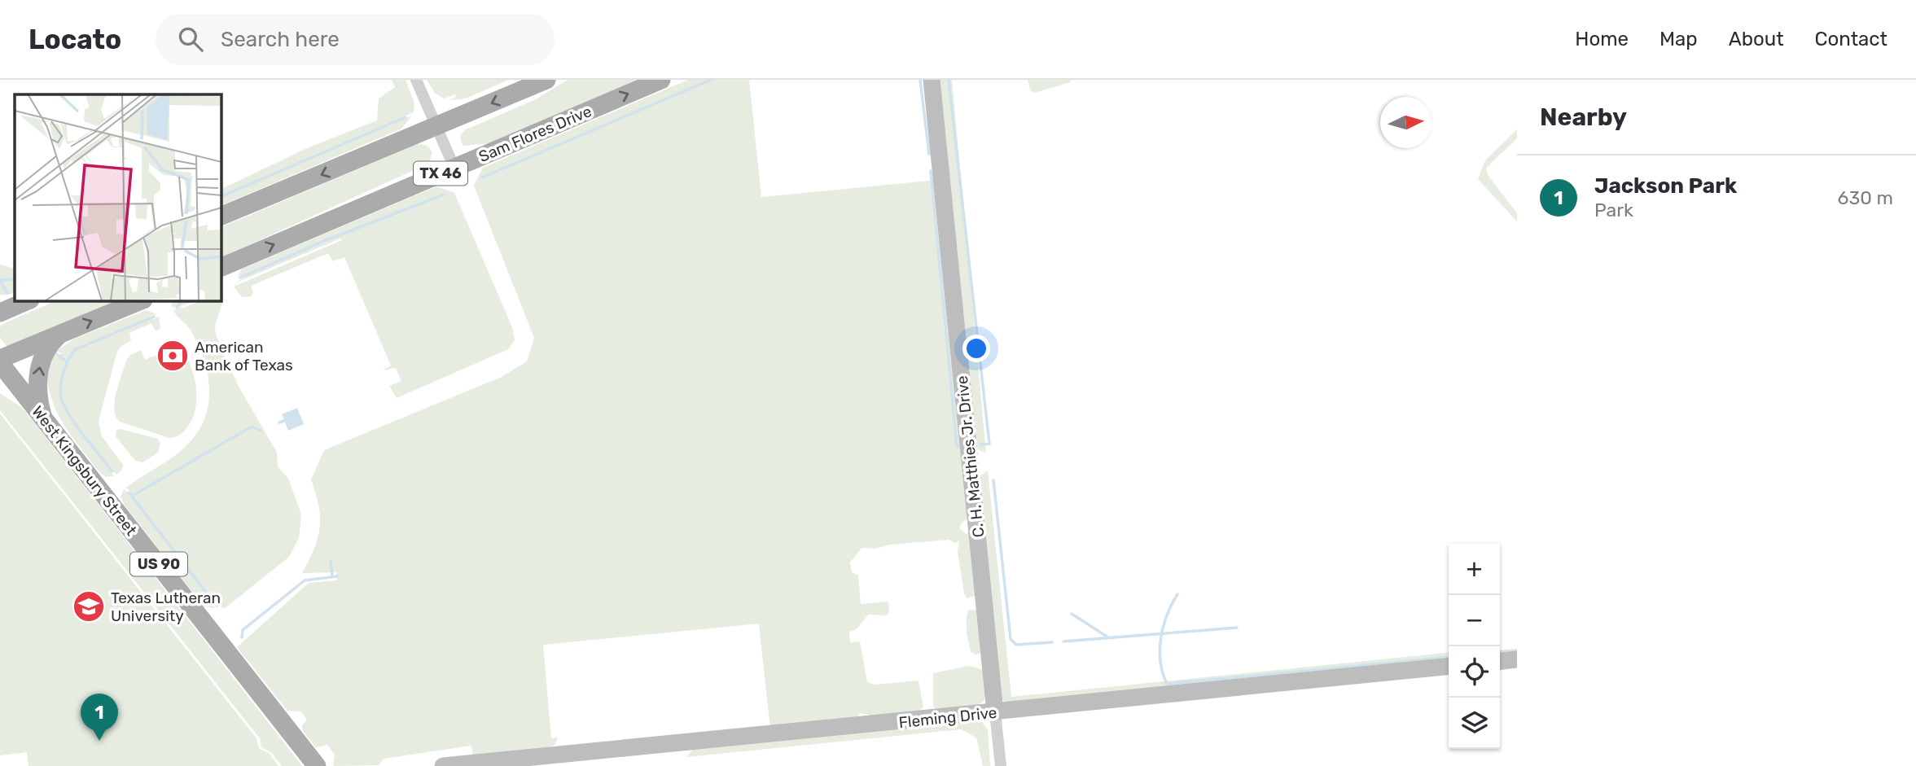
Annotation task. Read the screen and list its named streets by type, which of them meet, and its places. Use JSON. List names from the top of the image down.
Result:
{
  "streets": {
    "main road": [
      "Sam Flores Drive",
      "TX 46",
      "West Kingsbury Street",
      "US 90"
    ],
    "street": ["C. H. Matthies Jr. Drive", "Fleming Drive"]
  },
  "crossings": [
    ["C. H. Matthies Jr. Drive", "Fleming Drive"]
  ],
  "places": {
    "bank": ["American Bank of Texas"],
    "school or university": ["Texas Lutheran University"]
  },
  "north": "right",
  "page": {
    "header": "Locato",
    "search": "Search here",
    "nav": [
      "Home",
      "Map",
      "About",
      "Contact"
    ],
    "heading": "Nearby",
    "list": [
      {
        "mark": "1",
        "name": "Jackson Park",
        "note": "Park",
        "value": "630 m"
      }
    ],
    "map_buttons": ["+", "−"],
    "pins": "1"
  }
}
